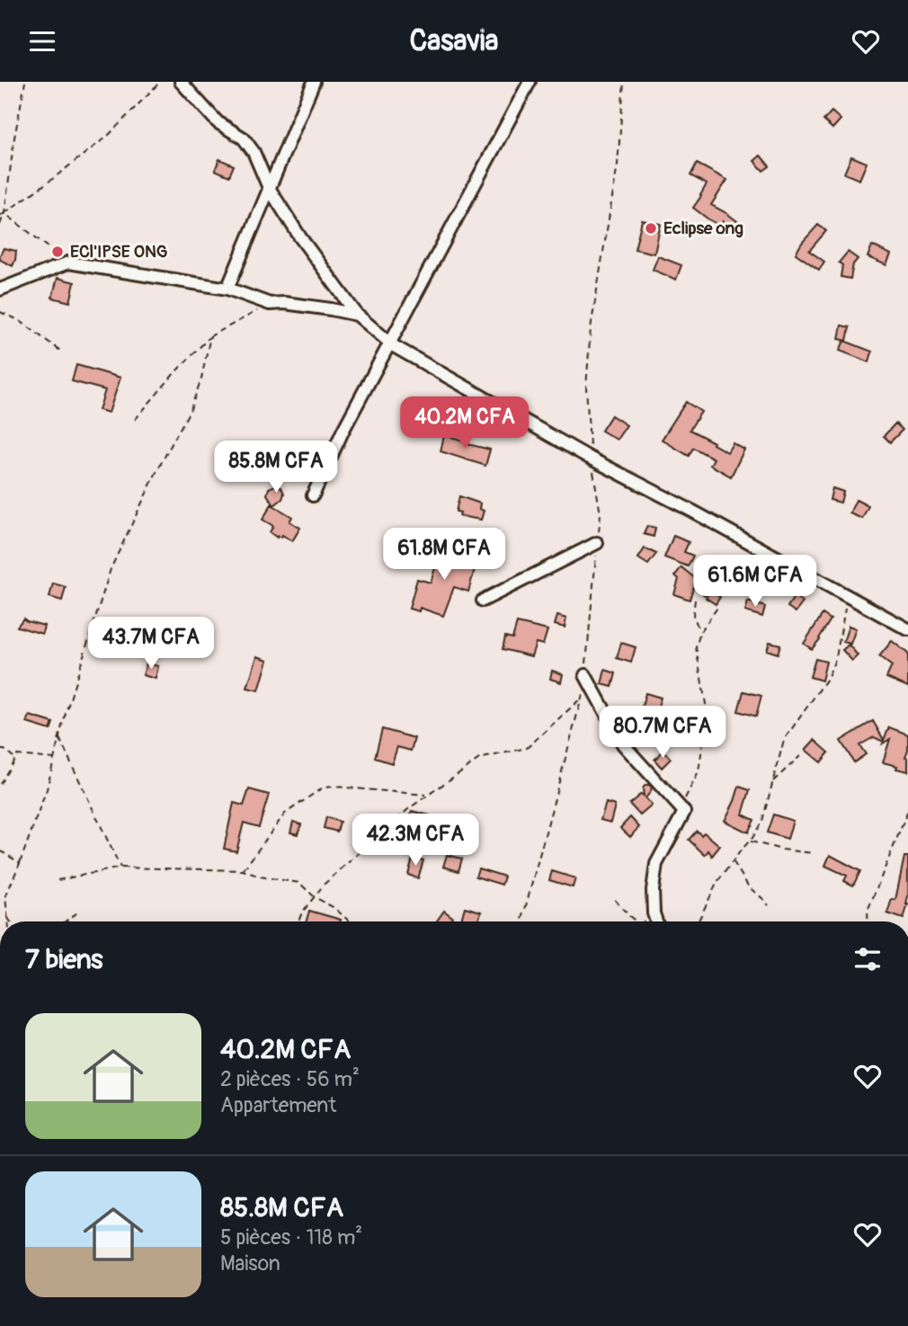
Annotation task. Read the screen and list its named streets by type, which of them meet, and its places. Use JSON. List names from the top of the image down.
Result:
{
  "places": ["Eclipse ong", "ECl'IPSE ONG"],
  "page": {
    "header": "Casavia",
    "price": [
      "40.2M CFA",
      "85.8M CFA",
      "61.8M CFA",
      "61.6M CFA",
      "43.7M CFA",
      "80.7M CFA",
      "42.3M CFA"
    ],
    "heading": "7 biens",
    "list": [
      {
        "name": "40.2M CFA",
        "note": "2 pièces · 56 m² · Appartement"
      },
      {
        "name": "85.8M CFA",
        "note": "5 pièces · 118 m² · Maison"
      }
    ]
  }
}
